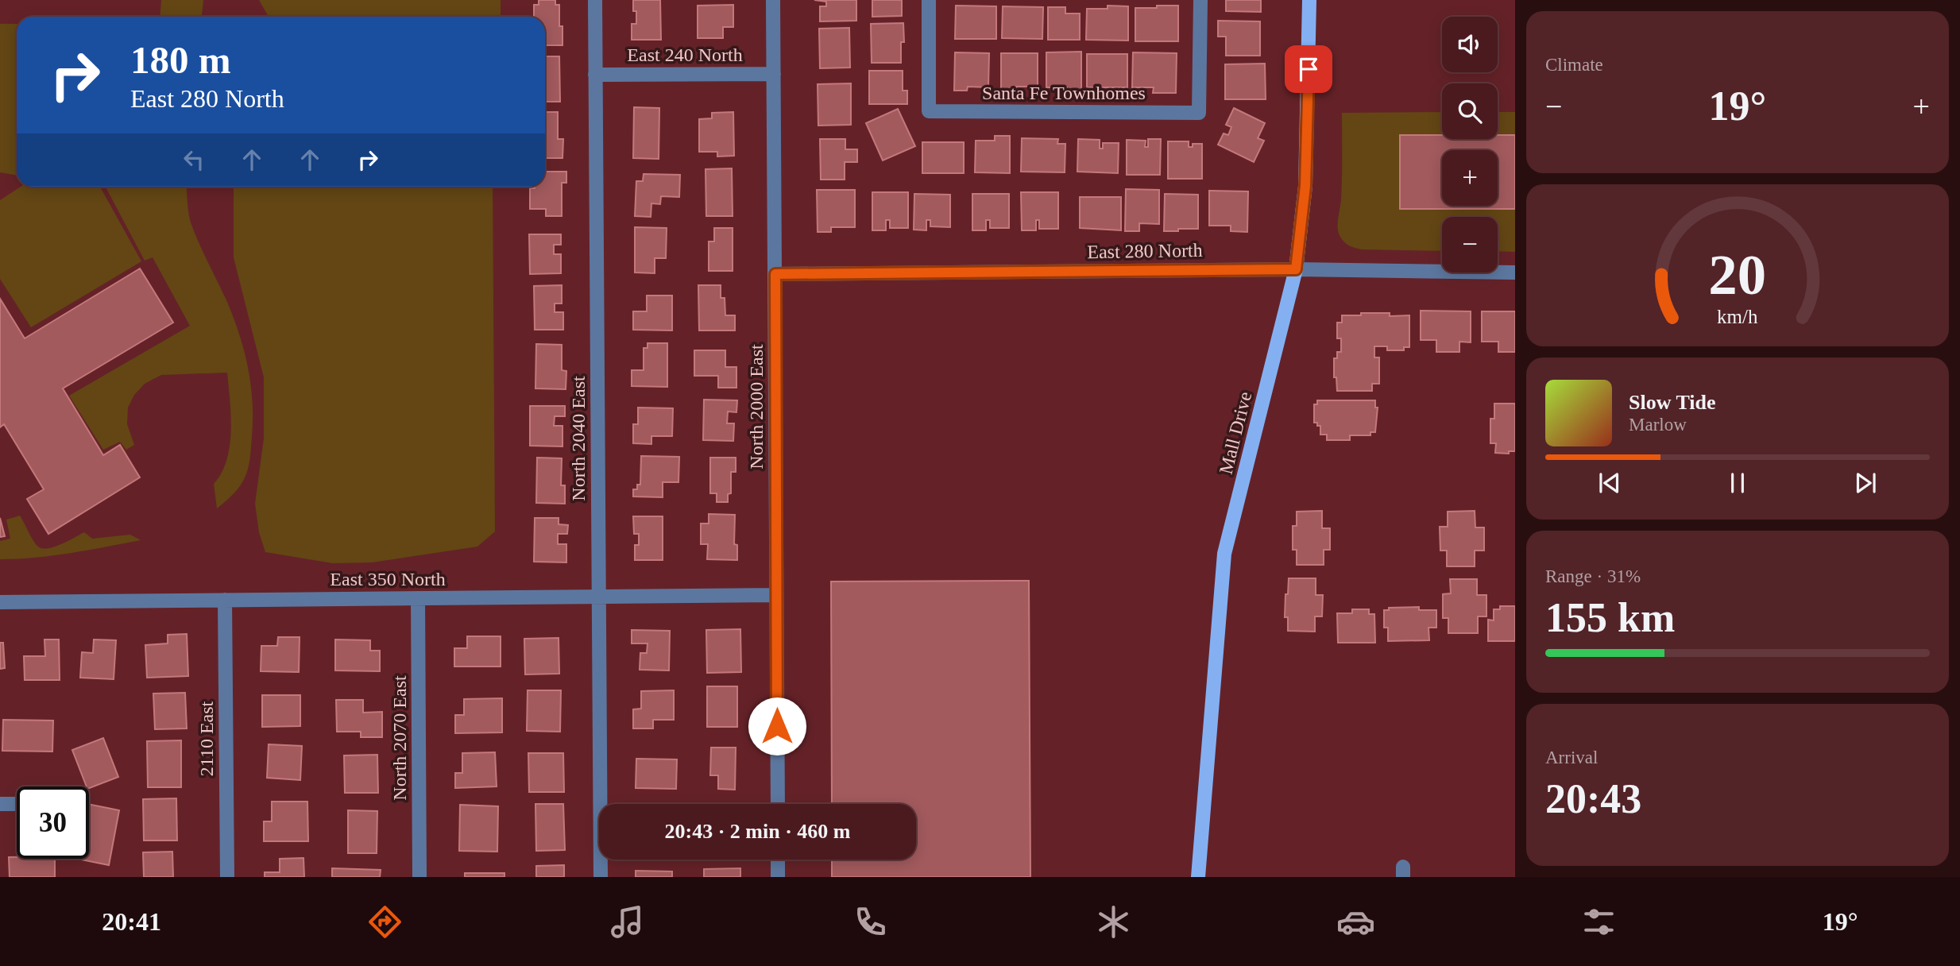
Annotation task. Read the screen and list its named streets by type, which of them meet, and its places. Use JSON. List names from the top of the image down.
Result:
{
  "streets": {
    "main road": ["Mall Drive"],
    "street": [
      "East 240 North",
      "Santa Fe Townhomes",
      "East 280 North",
      "North 2000 East",
      "North 2040 East",
      "East 350 North",
      "North 2070 East",
      "2110 East"
    ]
  },
  "crossings": [
    ["East 240 North", "North 2000 East"],
    ["East 240 North", "North 2040 East"],
    ["East 280 North", "North 2000 East"],
    ["East 280 North", "Mall Drive"],
    ["North 2000 East", "East 350 North"],
    ["North 2040 East", "East 350 North"],
    ["East 350 North", "North 2070 East"],
    ["East 350 North", "2110 East"]
  ],
  "page": {
    "tile": [
      "Climate",
      ["Range · 31%", "155 km"],
      ["Arrival", "20:43"]
    ],
    "map_buttons": ["+", "−"],
    "turn": ["180 m", "East 280 North"],
    "heat": ["−", "19°", "+"],
    "song": ["Slow Tide", "Marlow"],
    "limit": "30",
    "trip": "20:43 · 2 min · 460 m",
    "tabs": ["20:41", "19°"],
    "gauge": ["20", "km/h"]
  }
}
